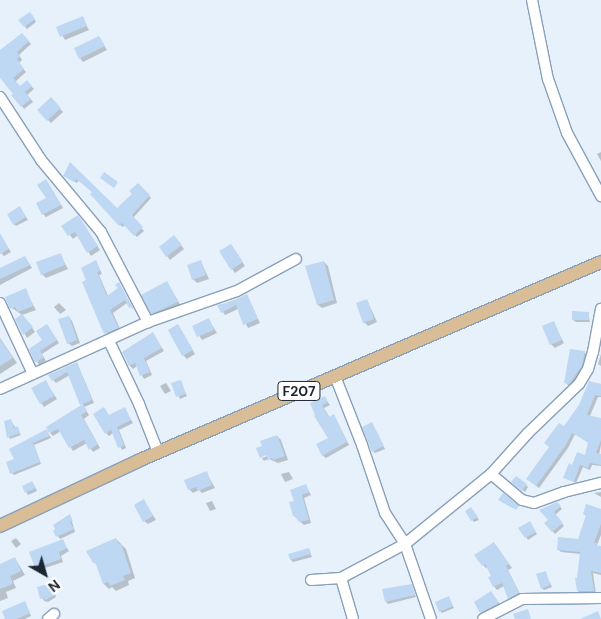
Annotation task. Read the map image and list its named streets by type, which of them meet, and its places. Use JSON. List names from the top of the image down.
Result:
{
  "streets": {
    "main road": ["F207"]
  },
  "north": "bottom right"
}
